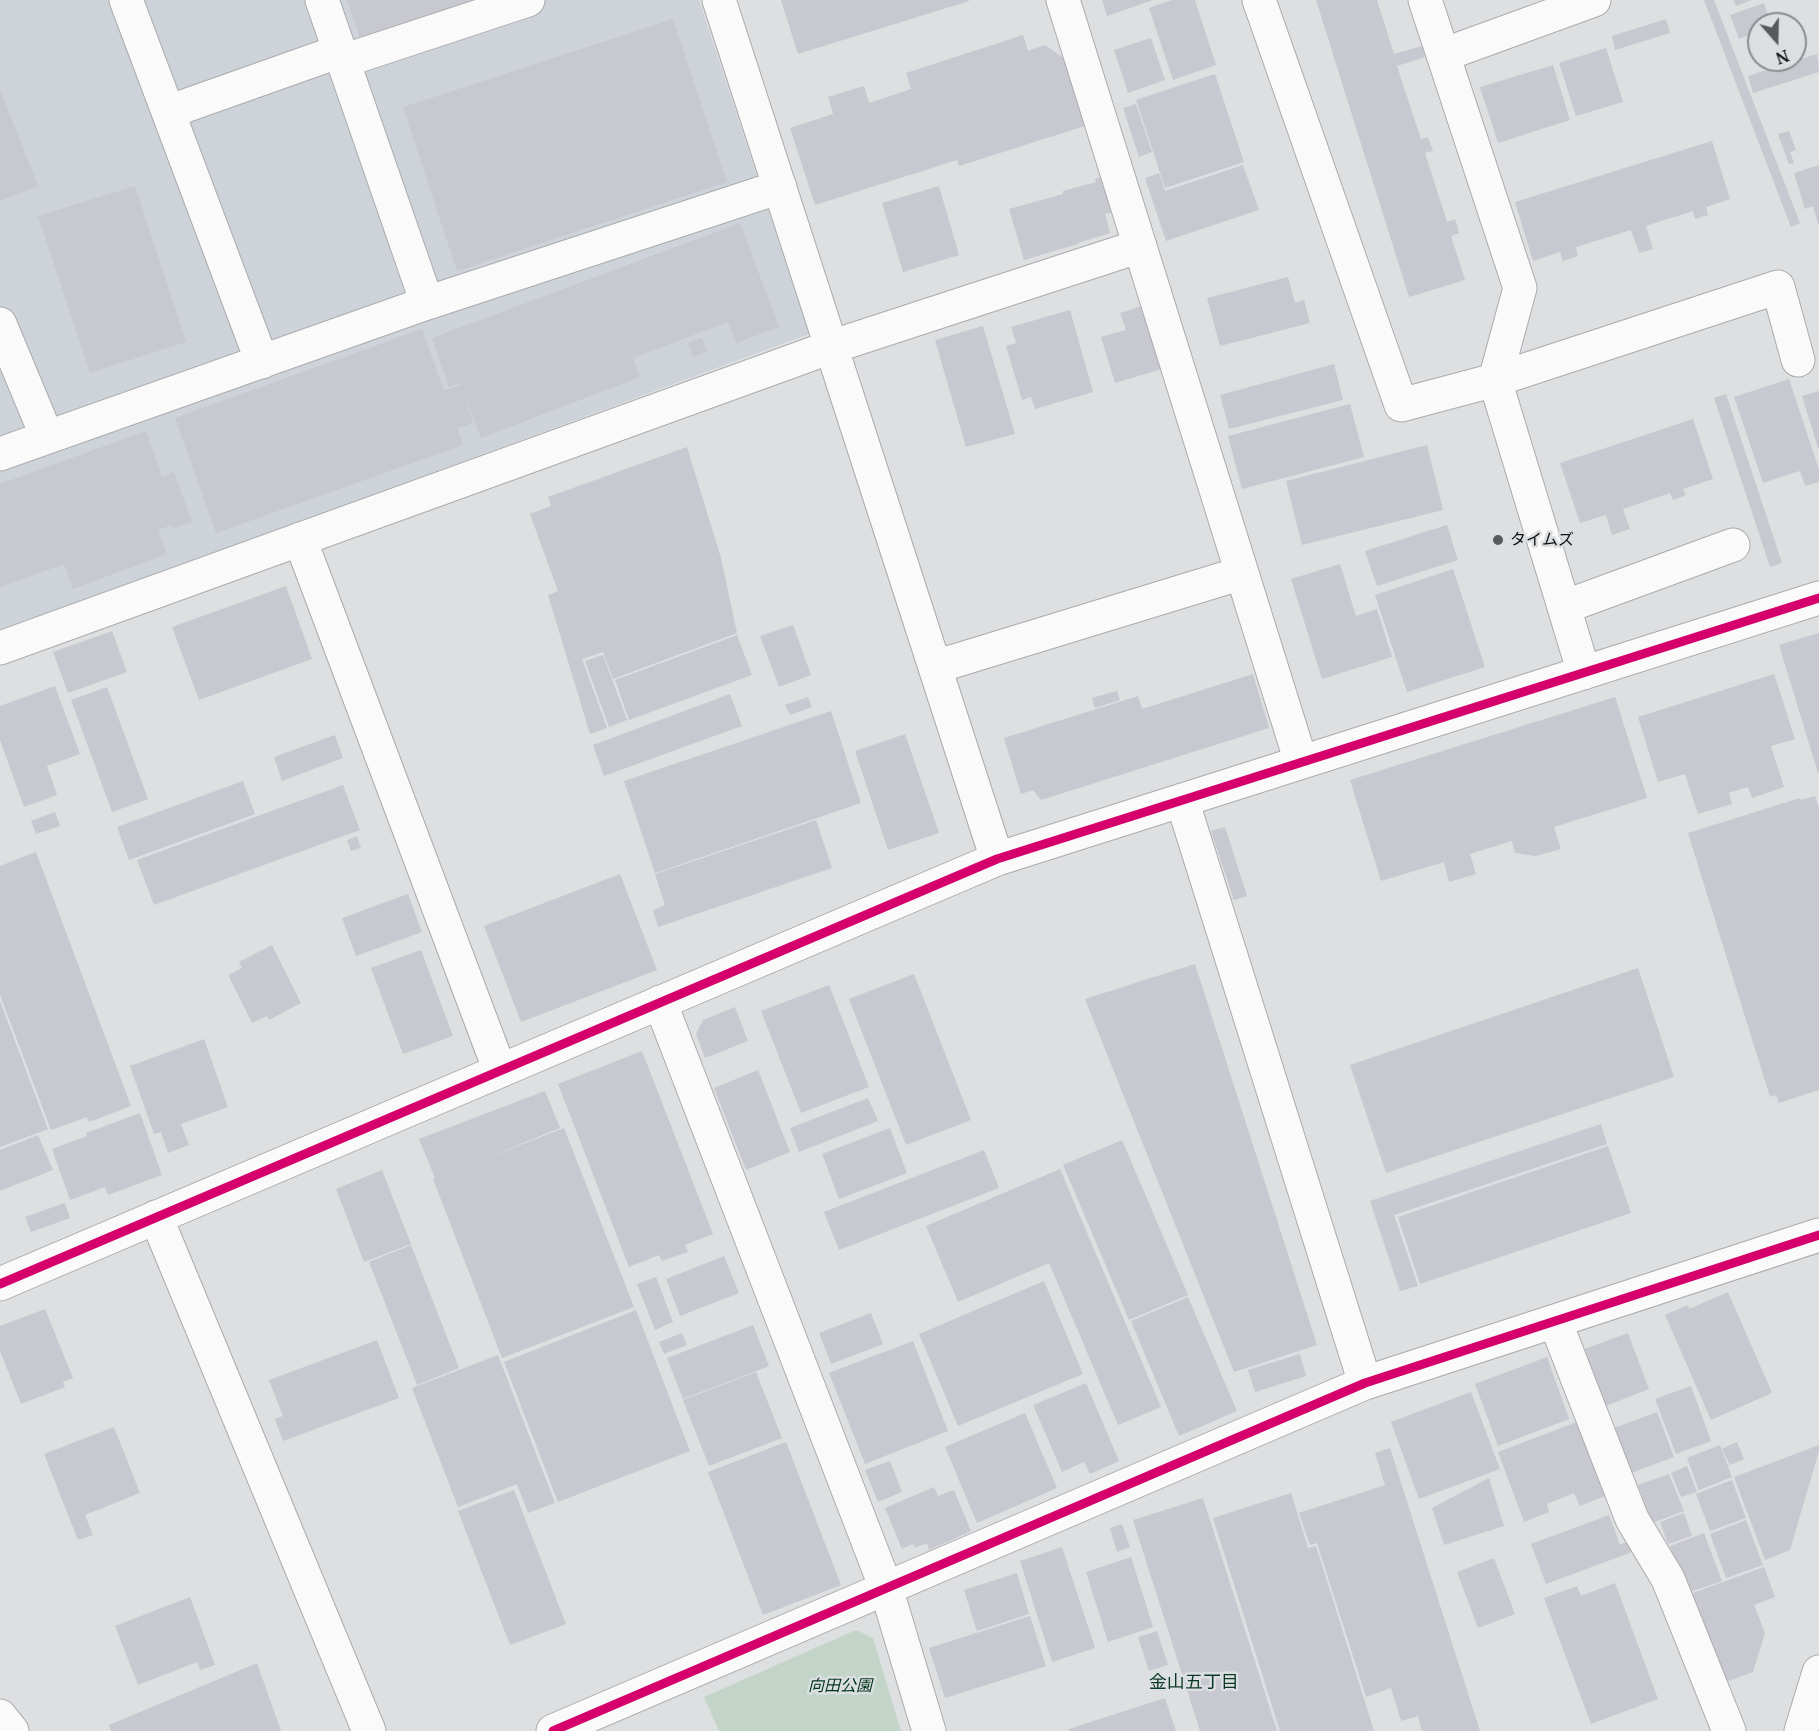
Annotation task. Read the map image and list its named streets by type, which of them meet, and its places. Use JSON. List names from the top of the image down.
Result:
{
  "districts": ["金山五丁目"],
  "parks": ["向田公園"],
  "places": ["タイムズ"],
  "north": "bottom"
}
